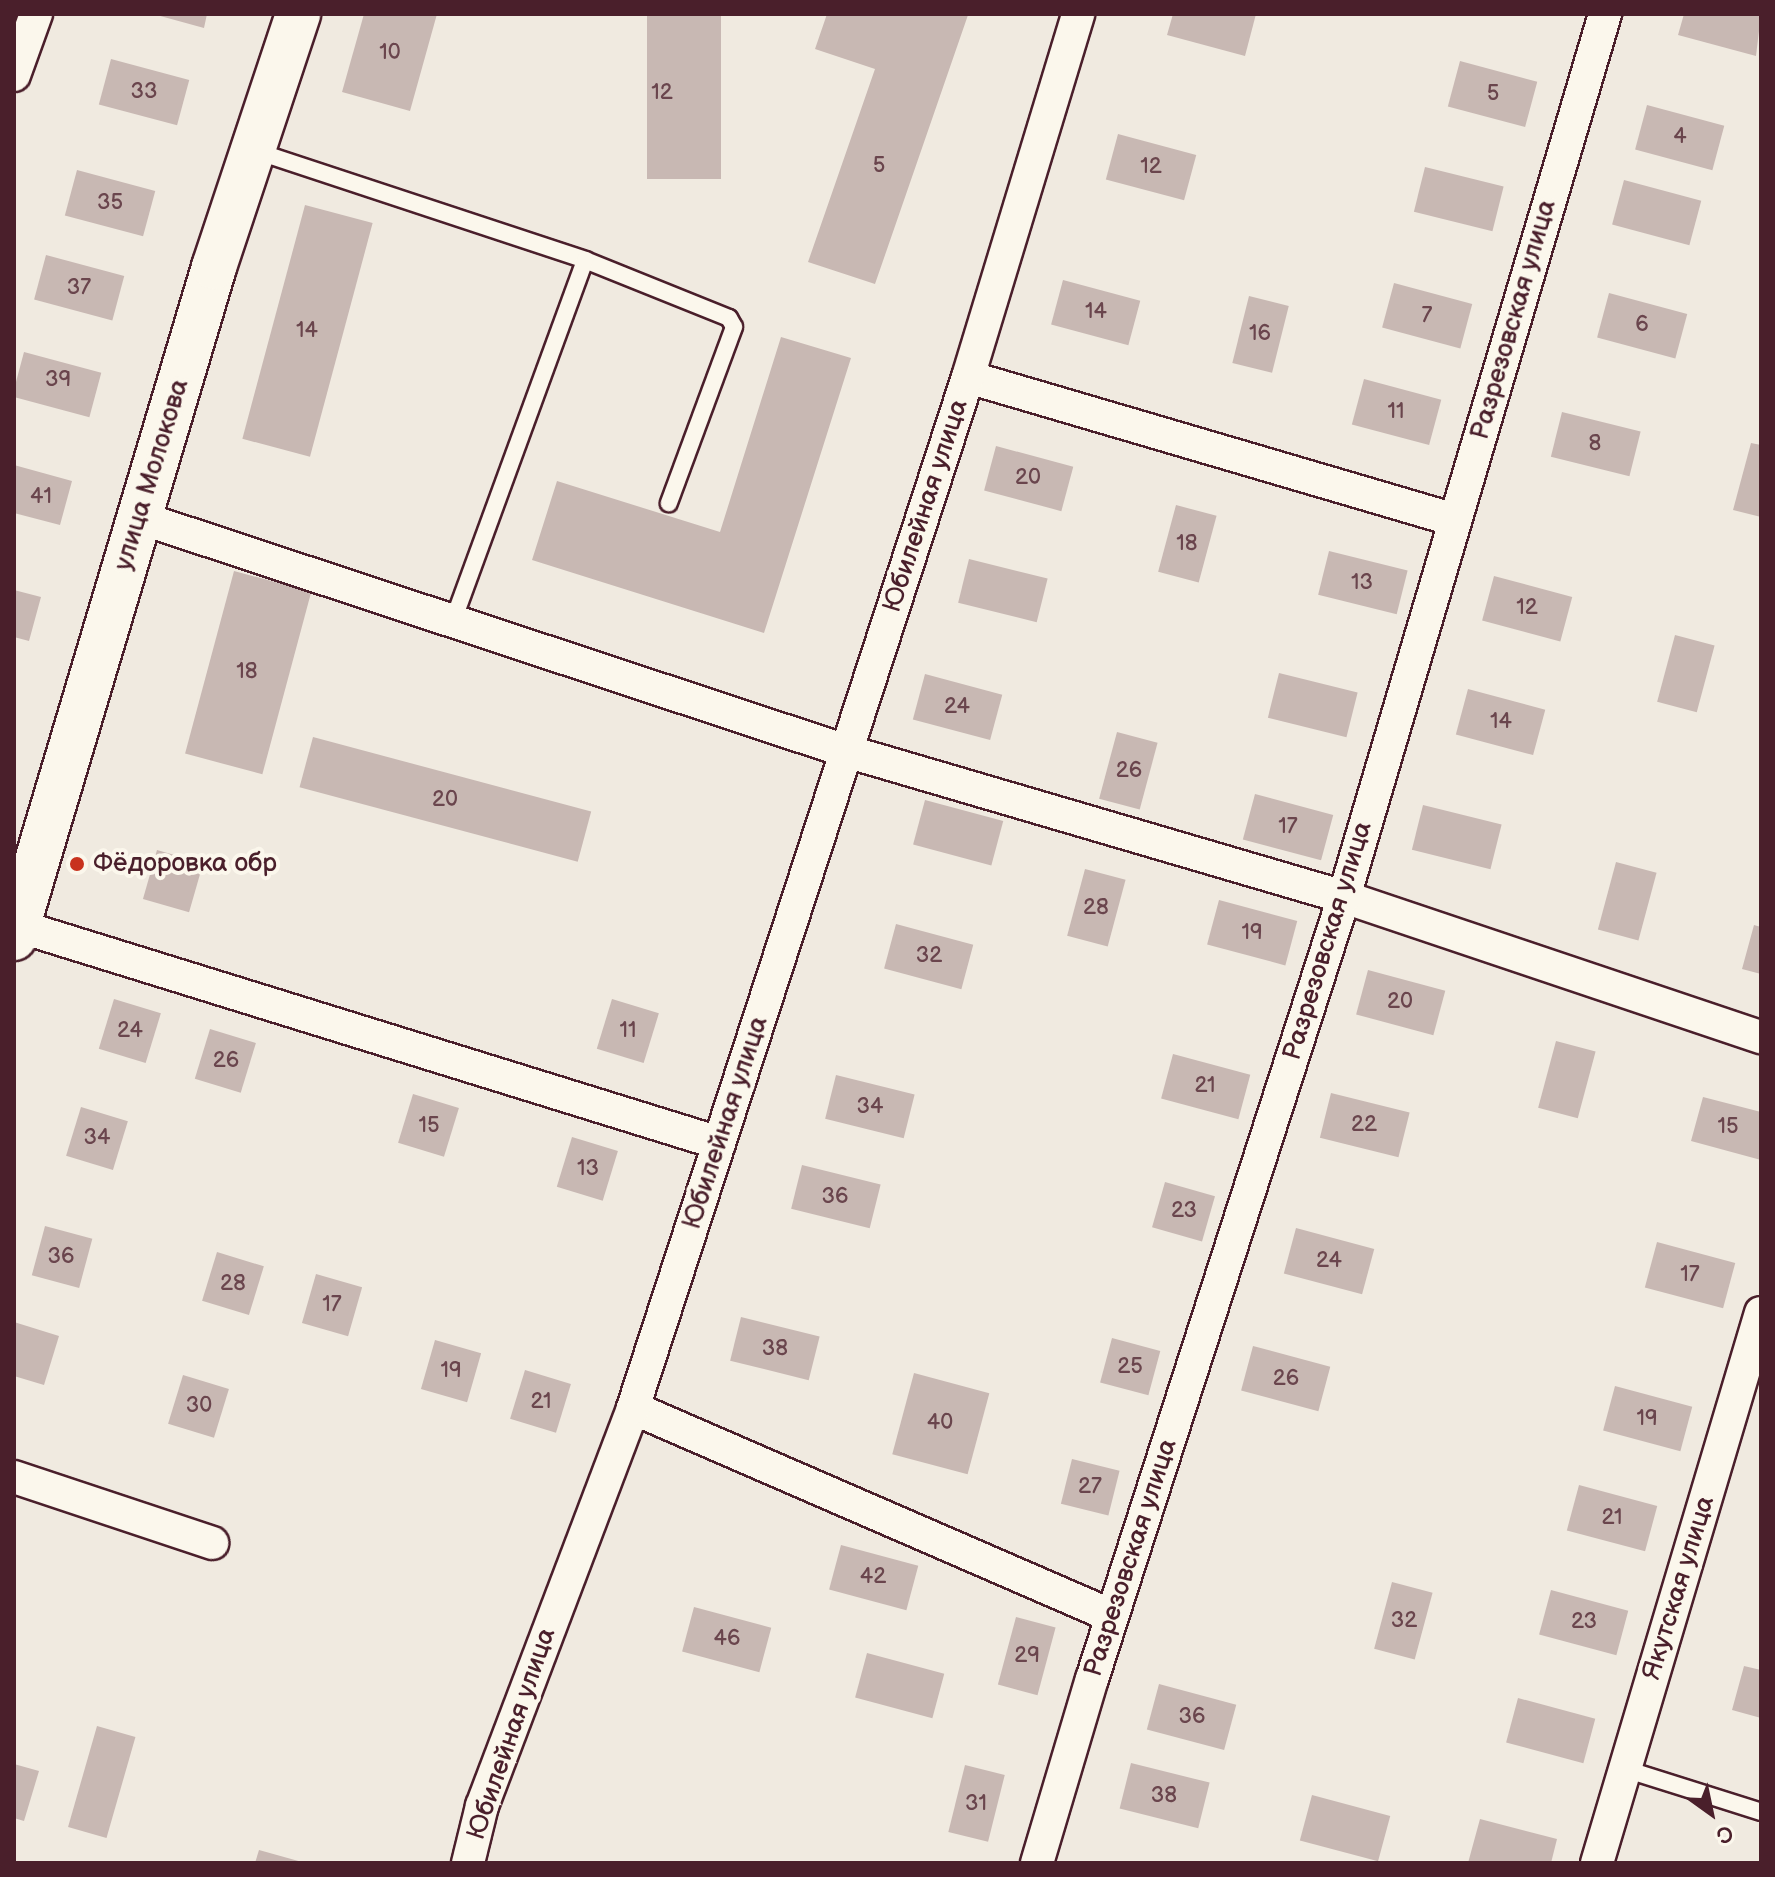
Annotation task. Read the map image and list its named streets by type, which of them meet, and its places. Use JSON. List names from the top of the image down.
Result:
{
  "streets": {
    "street": [
      "Разрезовская улица",
      "улица Молокова",
      "Юбилейная улица",
      "Якутская улица"
    ]
  },
  "places": ["Фёдоровка обр"],
  "house_numbers": [
    "10",
    "33",
    "12",
    "5",
    "4",
    "5",
    "12",
    "35",
    "37",
    "14",
    "7",
    "6",
    "14",
    "16",
    "39",
    "11",
    "8",
    "20",
    "41",
    "18",
    "13",
    "12",
    "18",
    "24",
    "14",
    "26",
    "20",
    "17",
    "28",
    "19",
    "32",
    "20",
    "24",
    "11",
    "26",
    "21",
    "34",
    "22",
    "15",
    "15",
    "34",
    "13",
    "36",
    "23",
    "36",
    "24",
    "17",
    "28",
    "17",
    "38",
    "25",
    "19",
    "26",
    "21",
    "30",
    "19",
    "40",
    "27",
    "21",
    "42",
    "32",
    "23",
    "46",
    "29",
    "36",
    "38",
    "31"
  ],
  "north": "bottom right"
}
